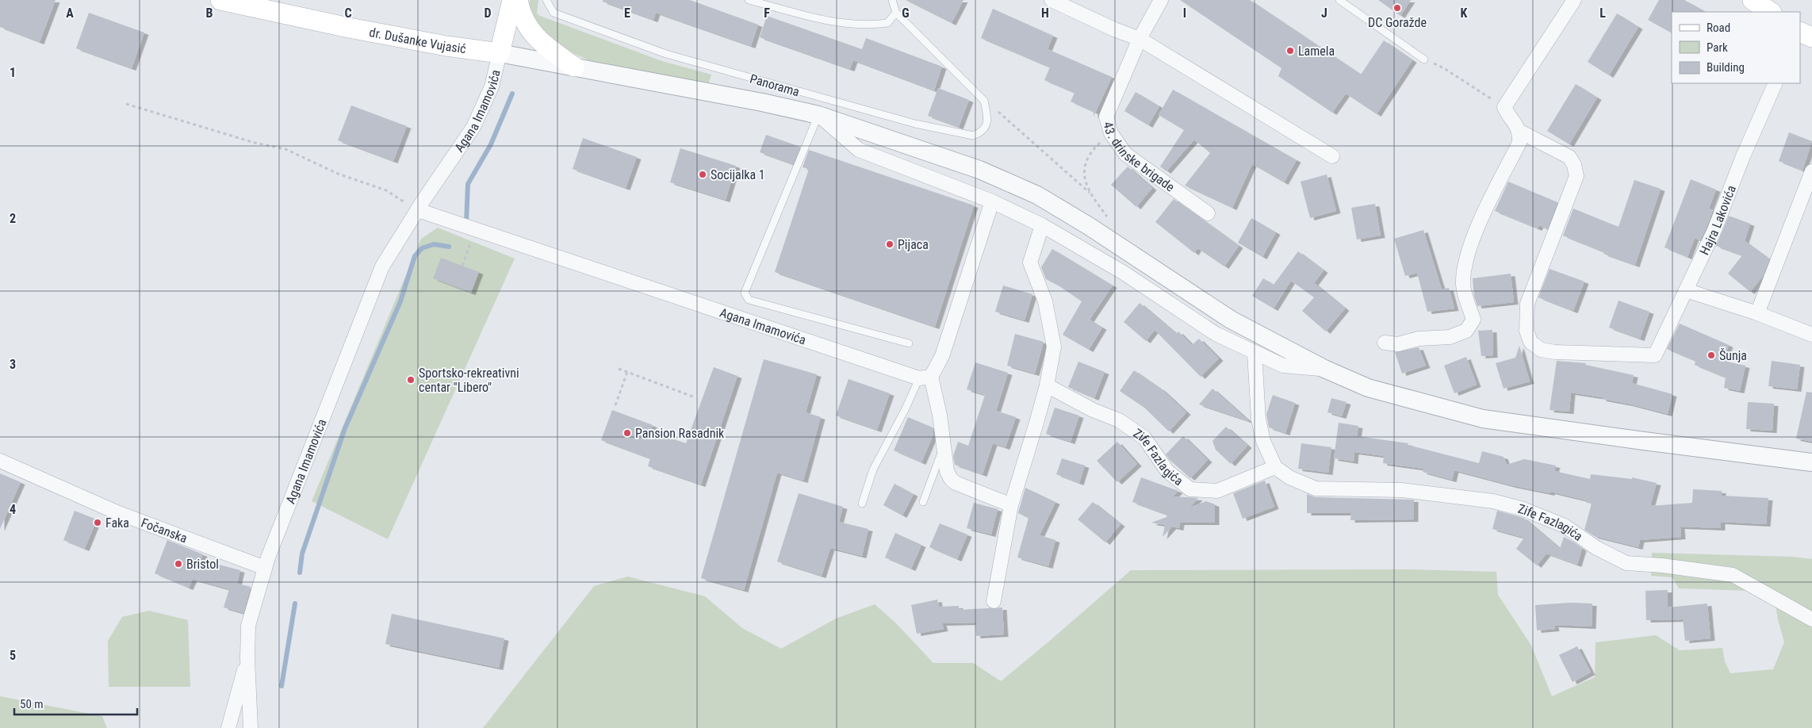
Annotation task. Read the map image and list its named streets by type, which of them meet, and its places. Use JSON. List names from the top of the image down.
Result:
{
  "streets": {
    "main road": ["dr. Dušanke Vujasić", "Agana Imamovića"],
    "street": [
      "43. drinske brigade",
      "Hajra Lakovića",
      "Zife Fazlagića",
      "Fočanska"
    ],
    "lane": ["Panorama"]
  },
  "crossings": [
    ["dr. Dušanke Vujasić", "Agana Imamovića"],
    ["Agana Imamovića", "Fočanska"]
  ],
  "places": [
    "DC Goražde",
    "Lamela",
    "Socijalka 1",
    "Pijaca",
    "Šunja",
    "Sportsko-rekreativni centar \"Libero\"",
    "Pansion Rasadnik",
    "Faka",
    "Bristol"
  ],
  "legend": ["Road", "Park", "Building"],
  "scale_bar": "50 m",
  "grid": {
    "columns": [
      "A",
      "B",
      "C",
      "D",
      "E",
      "F",
      "G",
      "H",
      "I",
      "J",
      "K",
      "L"
    ],
    "rows": [
      "1",
      "2",
      "3",
      "4",
      "5"
    ]
  }
}
